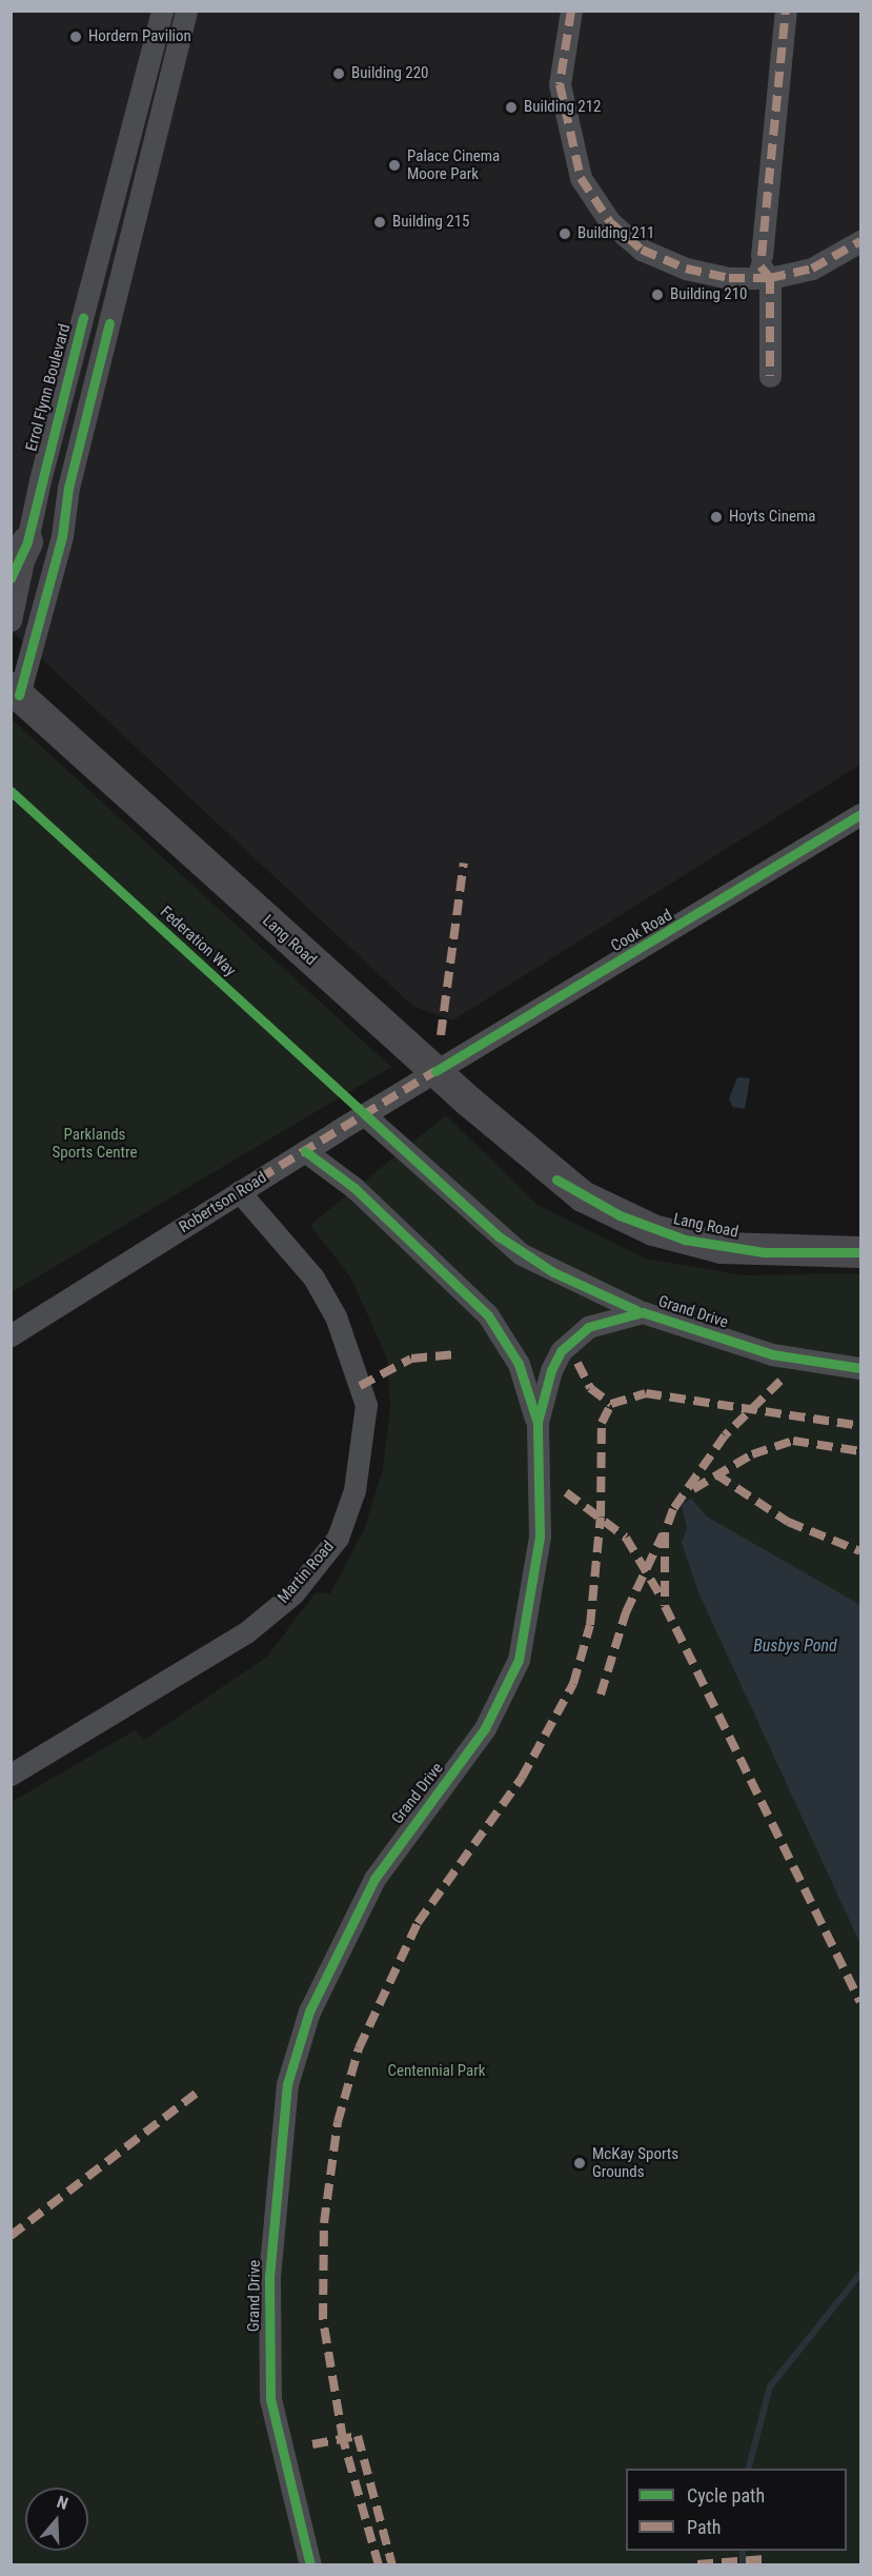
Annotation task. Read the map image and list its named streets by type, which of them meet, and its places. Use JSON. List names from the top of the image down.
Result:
{
  "streets": {
    "street": [
      "Errol Flynn Boulevard",
      "Cook Road",
      "Lang Road",
      "Robertson Road",
      "Grand Drive",
      "Martin Road"
    ],
    "cycle path": ["Federation Way"]
  },
  "crossings": [
    ["Cook Road", "Lang Road"],
    ["Cook Road", "Robertson Road"],
    ["Lang Road", "Robertson Road"],
    ["Robertson Road", "Martin Road"]
  ],
  "water": ["Busbys Pond"],
  "parks": ["Parklands Sports Centre", "Centennial Park"],
  "places": [
    "Hordern Pavilion",
    "Building 220",
    "Building 212",
    "Palace Cinema Moore Park",
    "Building 215",
    "Building 211",
    "Building 210",
    "Hoyts Cinema",
    "McKay Sports Grounds"
  ],
  "legend": ["Cycle path", "Path"],
  "north": "top"
}
